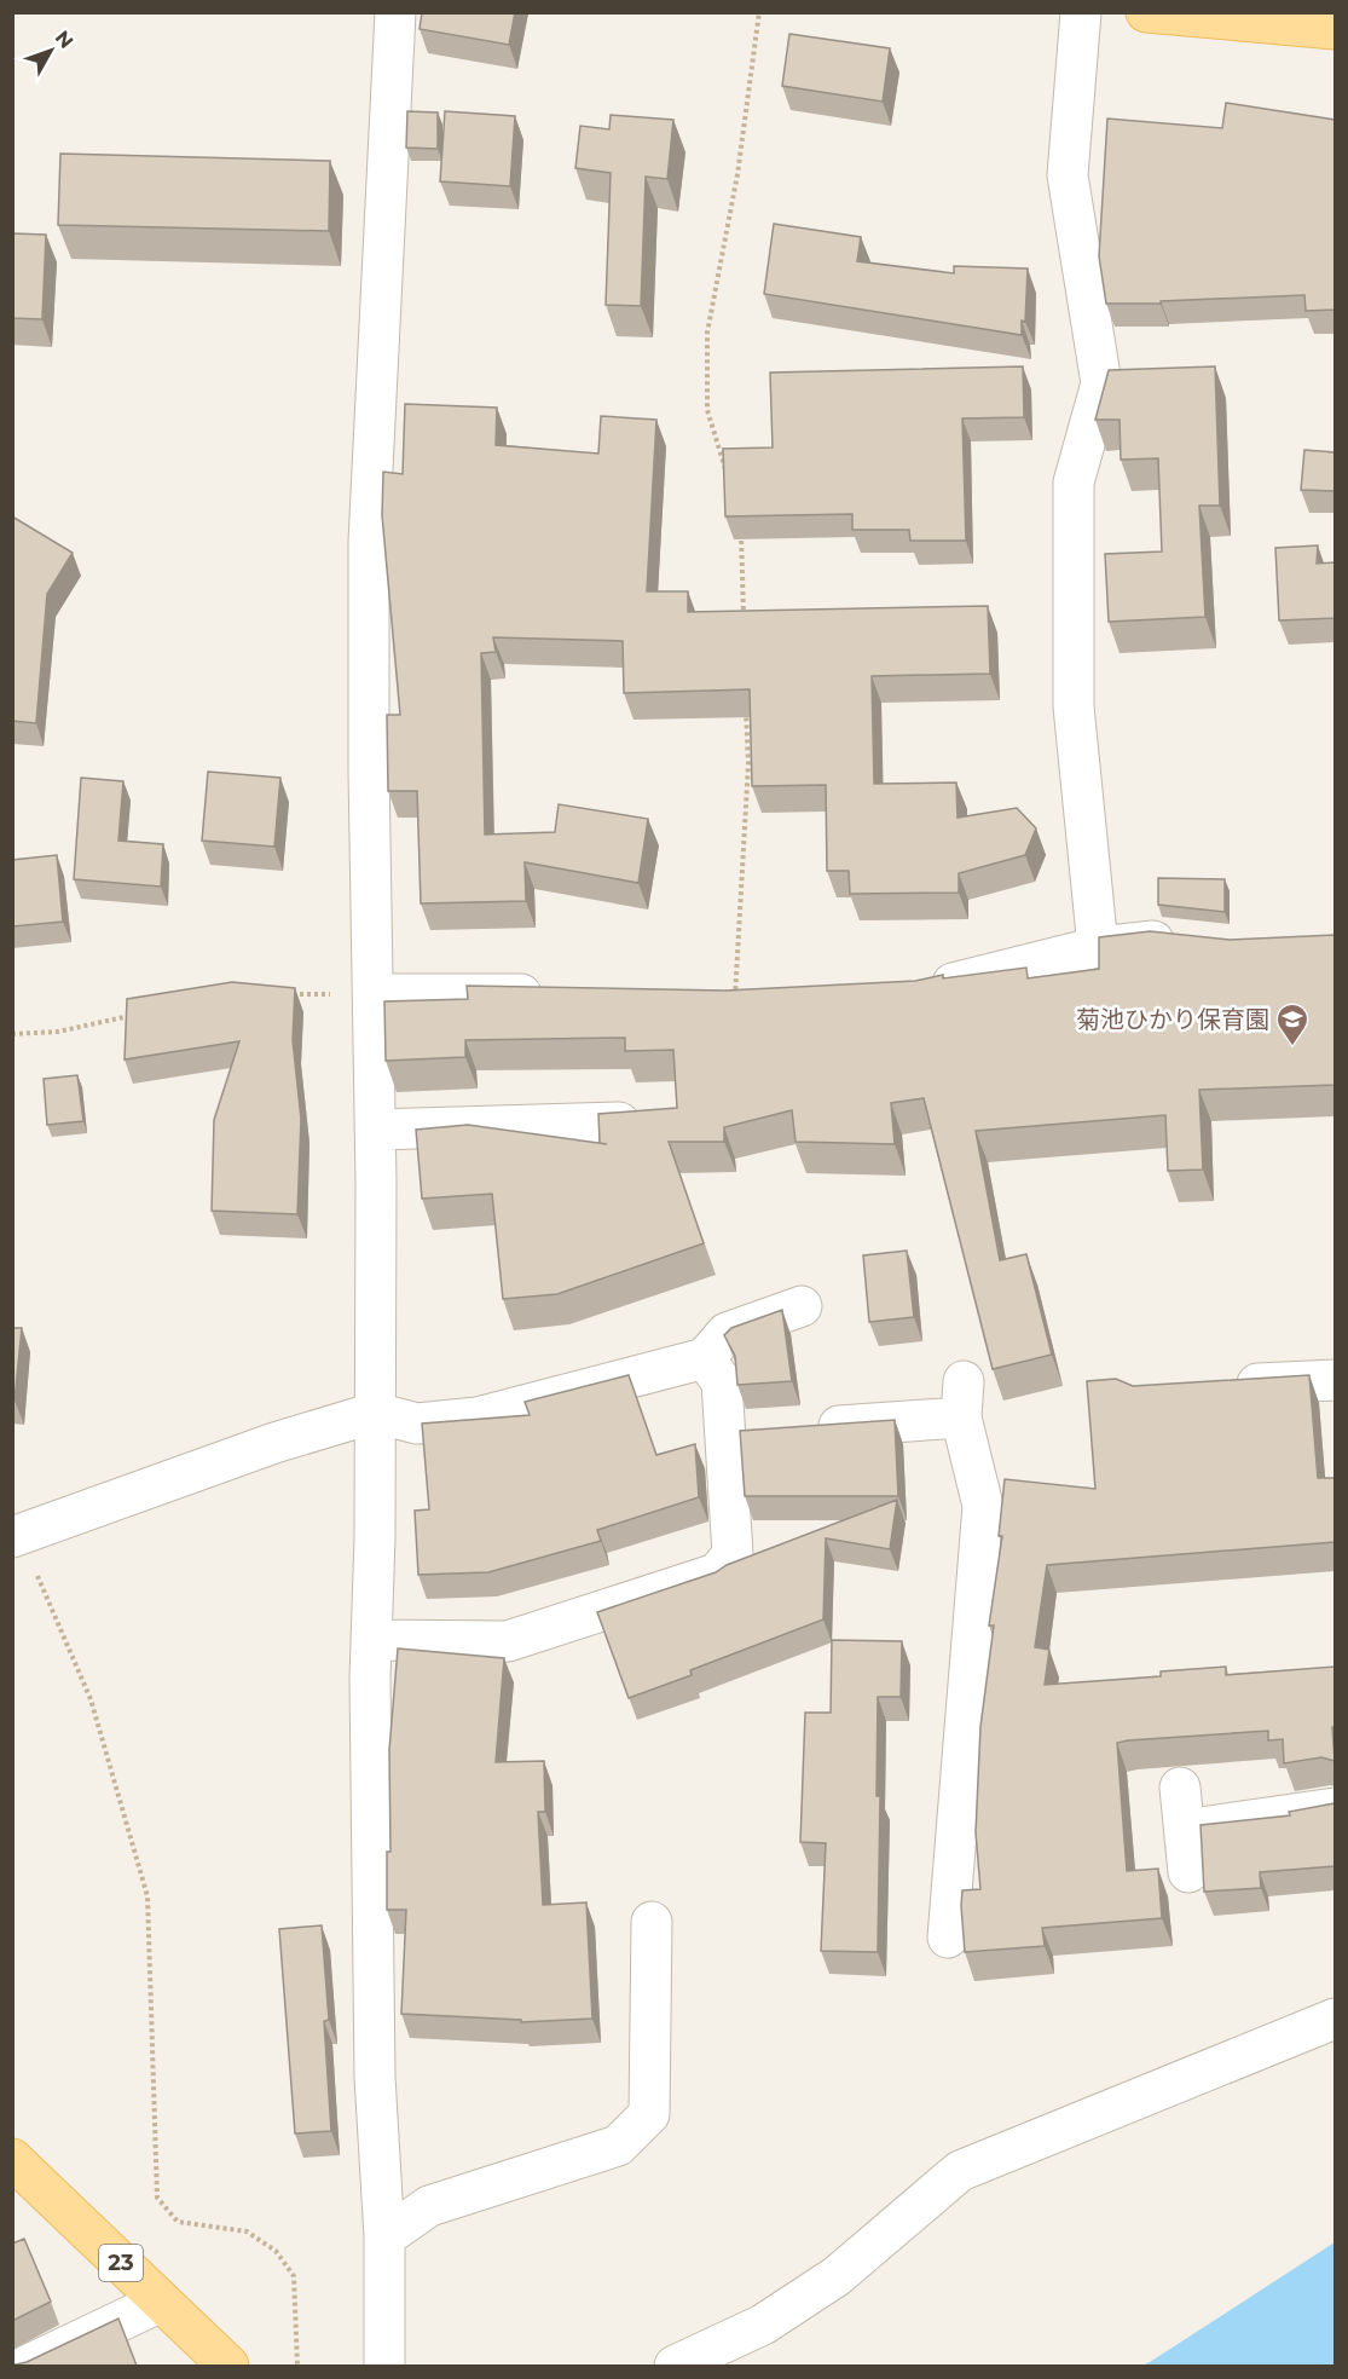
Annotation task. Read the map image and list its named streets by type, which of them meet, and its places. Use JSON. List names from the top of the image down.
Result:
{
  "streets": {
    "main road": ["23"]
  },
  "places": {
    "school or university": ["菊池ひかり保育園"]
  },
  "north": "top right"
}
